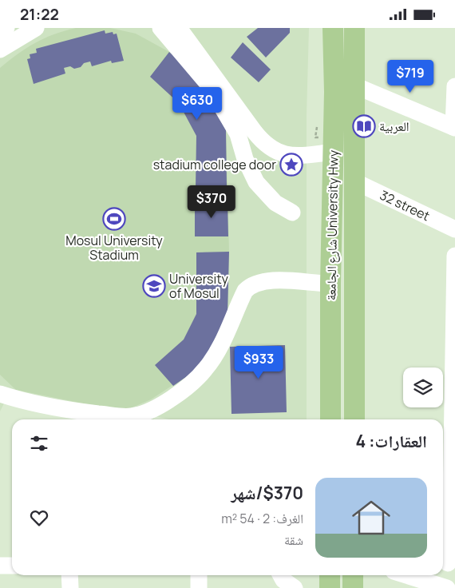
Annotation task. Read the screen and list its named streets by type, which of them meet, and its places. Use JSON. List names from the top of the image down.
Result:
{
  "streets": {
    "main road": ["شارع الجامعة University Hwy"],
    "street": ["32 street"]
  },
  "crossings": [
    ["32 street", "شارع الجامعة University Hwy"]
  ],
  "places": {
    "library": ["العربية"],
    "place": ["stadium college door"],
    "sports": ["Mosul University Stadium"],
    "school or university": ["University of Mosul"]
  },
  "page": {
    "status": "21:22",
    "price": [
      "$719",
      "$630",
      "$370",
      "$933"
    ],
    "heading": "العقارات: 4",
    "list": [
      {
        "name": "$370/شهر",
        "note": "الغرف: 2 · 54 m² · شقة"
      }
    ]
  }
}
